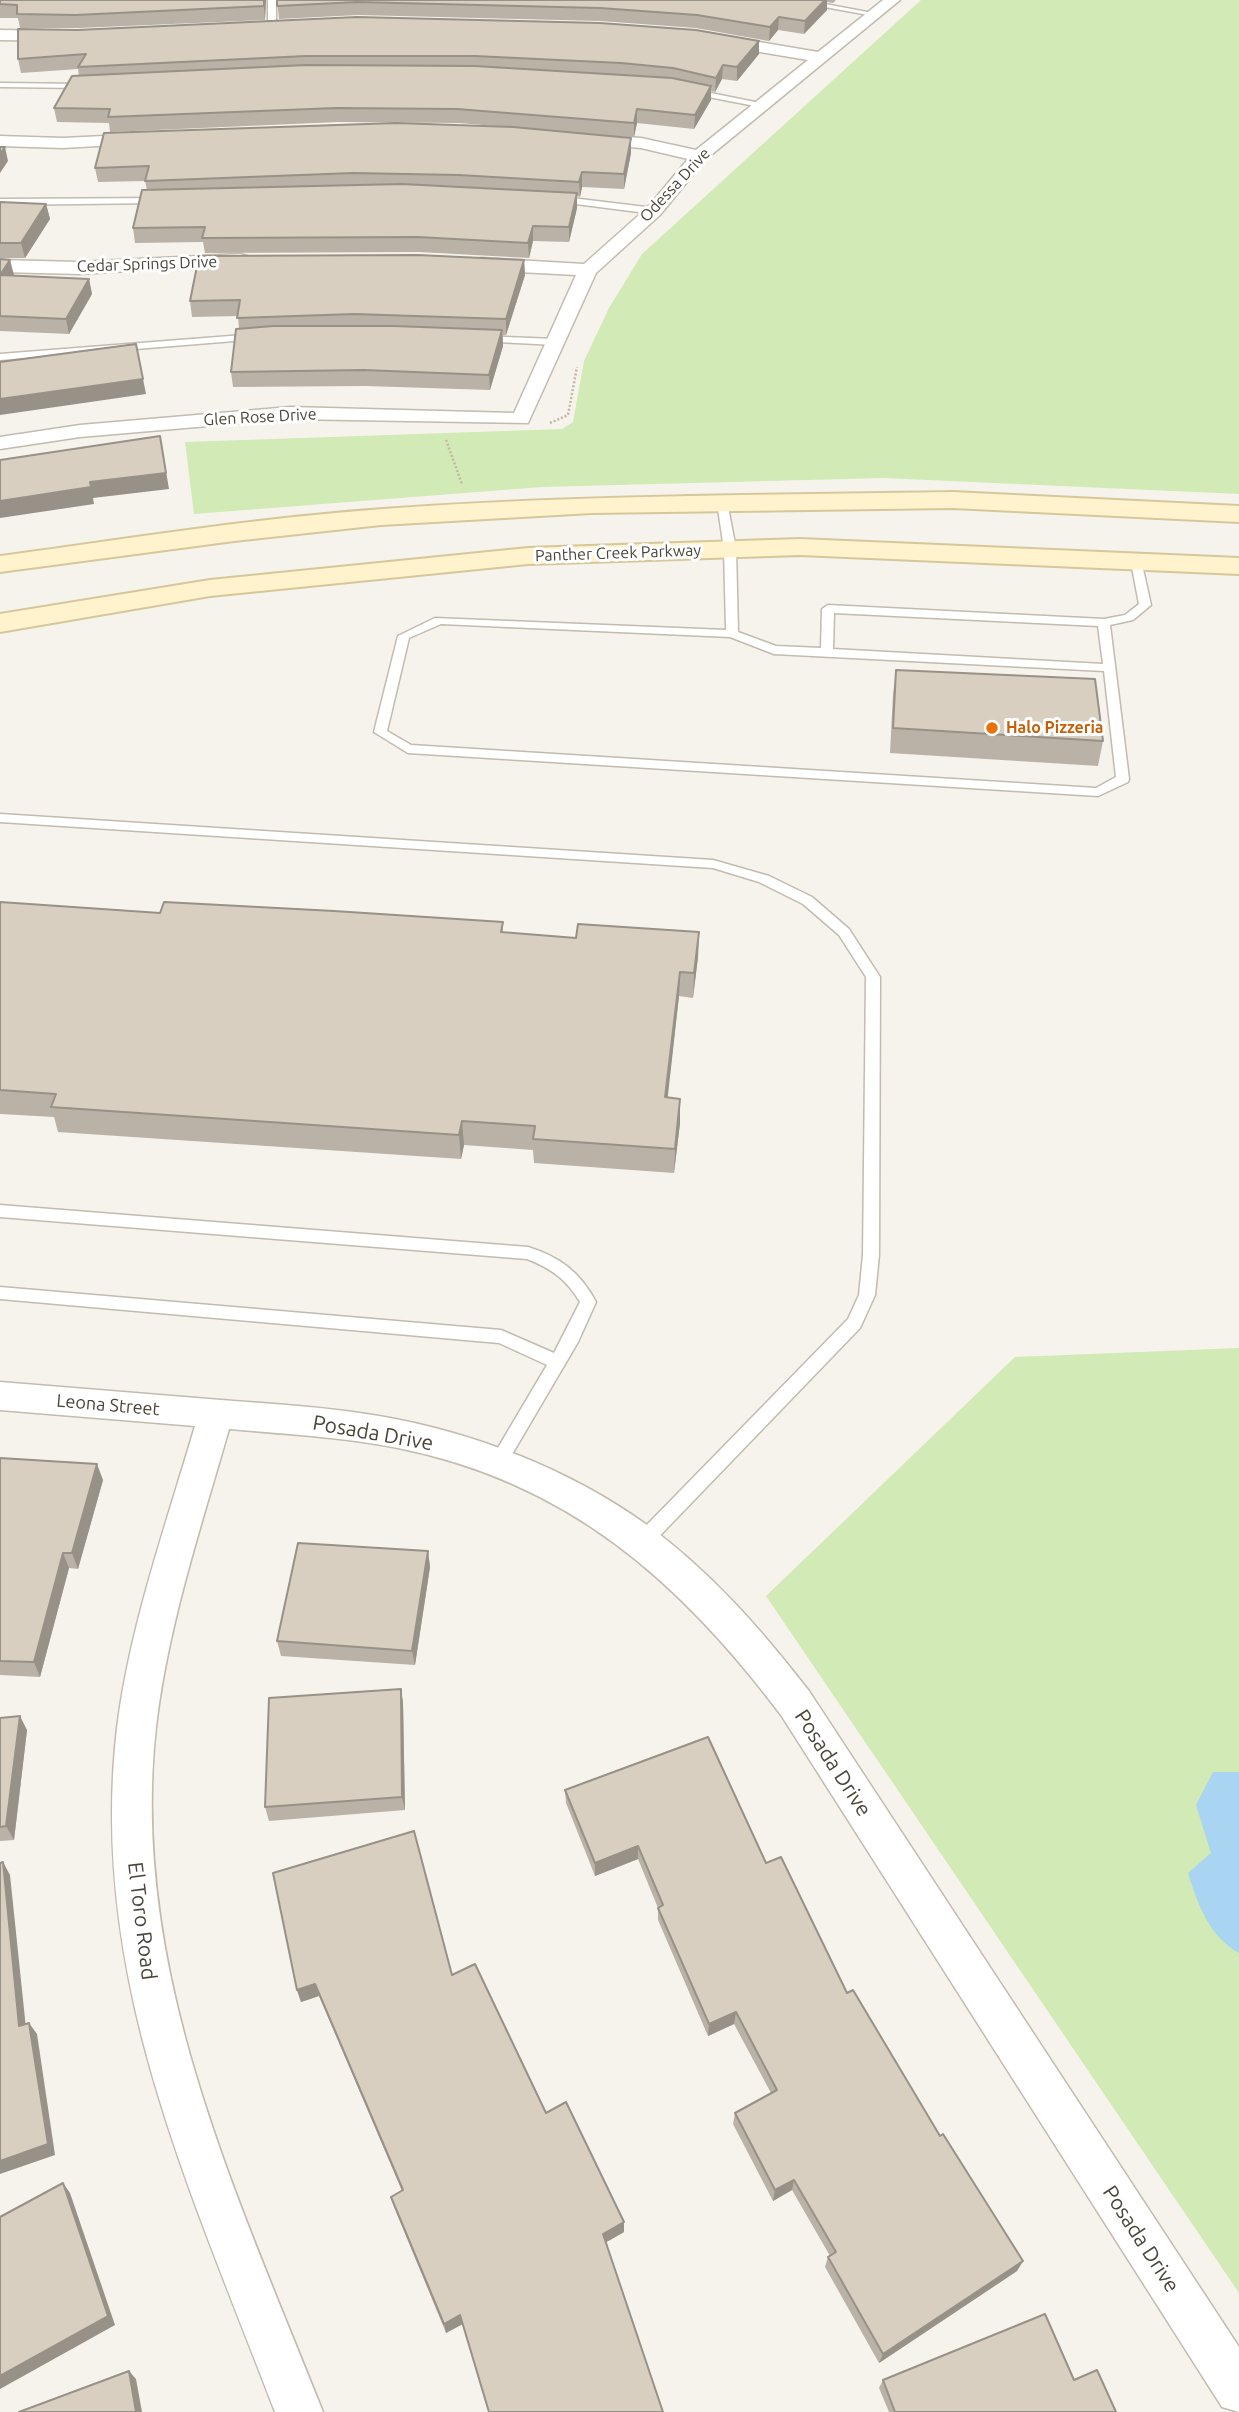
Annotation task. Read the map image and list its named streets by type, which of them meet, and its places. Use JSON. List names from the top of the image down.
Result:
{
  "streets": {
    "main road": ["Panther Creek Parkway"],
    "street": [
      "Odessa Drive",
      "Cedar Springs Drive",
      "Glen Rose Drive",
      "Leona Street",
      "Posada Drive",
      "El Toro Road"
    ]
  },
  "crossings": [
    ["Odessa Drive", "Glen Rose Drive"],
    ["Leona Street", "Posada Drive"],
    ["Leona Street", "El Toro Road"],
    ["Posada Drive", "El Toro Road"]
  ],
  "places": ["Halo Pizzeria"]
}
